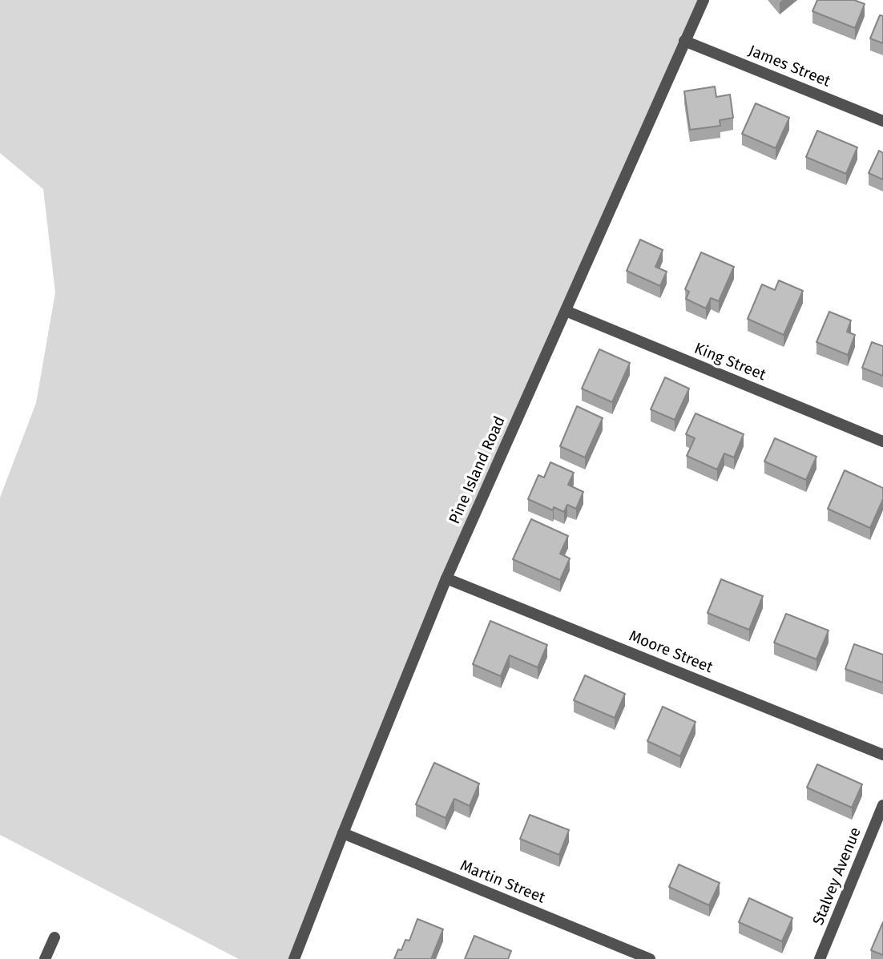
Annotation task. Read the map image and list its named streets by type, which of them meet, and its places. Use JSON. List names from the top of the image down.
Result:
{
  "streets": {
    "street": [
      "James Street",
      "King Street",
      "Pine Island Road",
      "Moore Street",
      "Stalvey Avenue",
      "Martin Street"
    ]
  },
  "crossings": [
    ["James Street", "Pine Island Road"],
    ["King Street", "Pine Island Road"],
    ["Pine Island Road", "Moore Street"],
    ["Pine Island Road", "Martin Street"]
  ]
}
